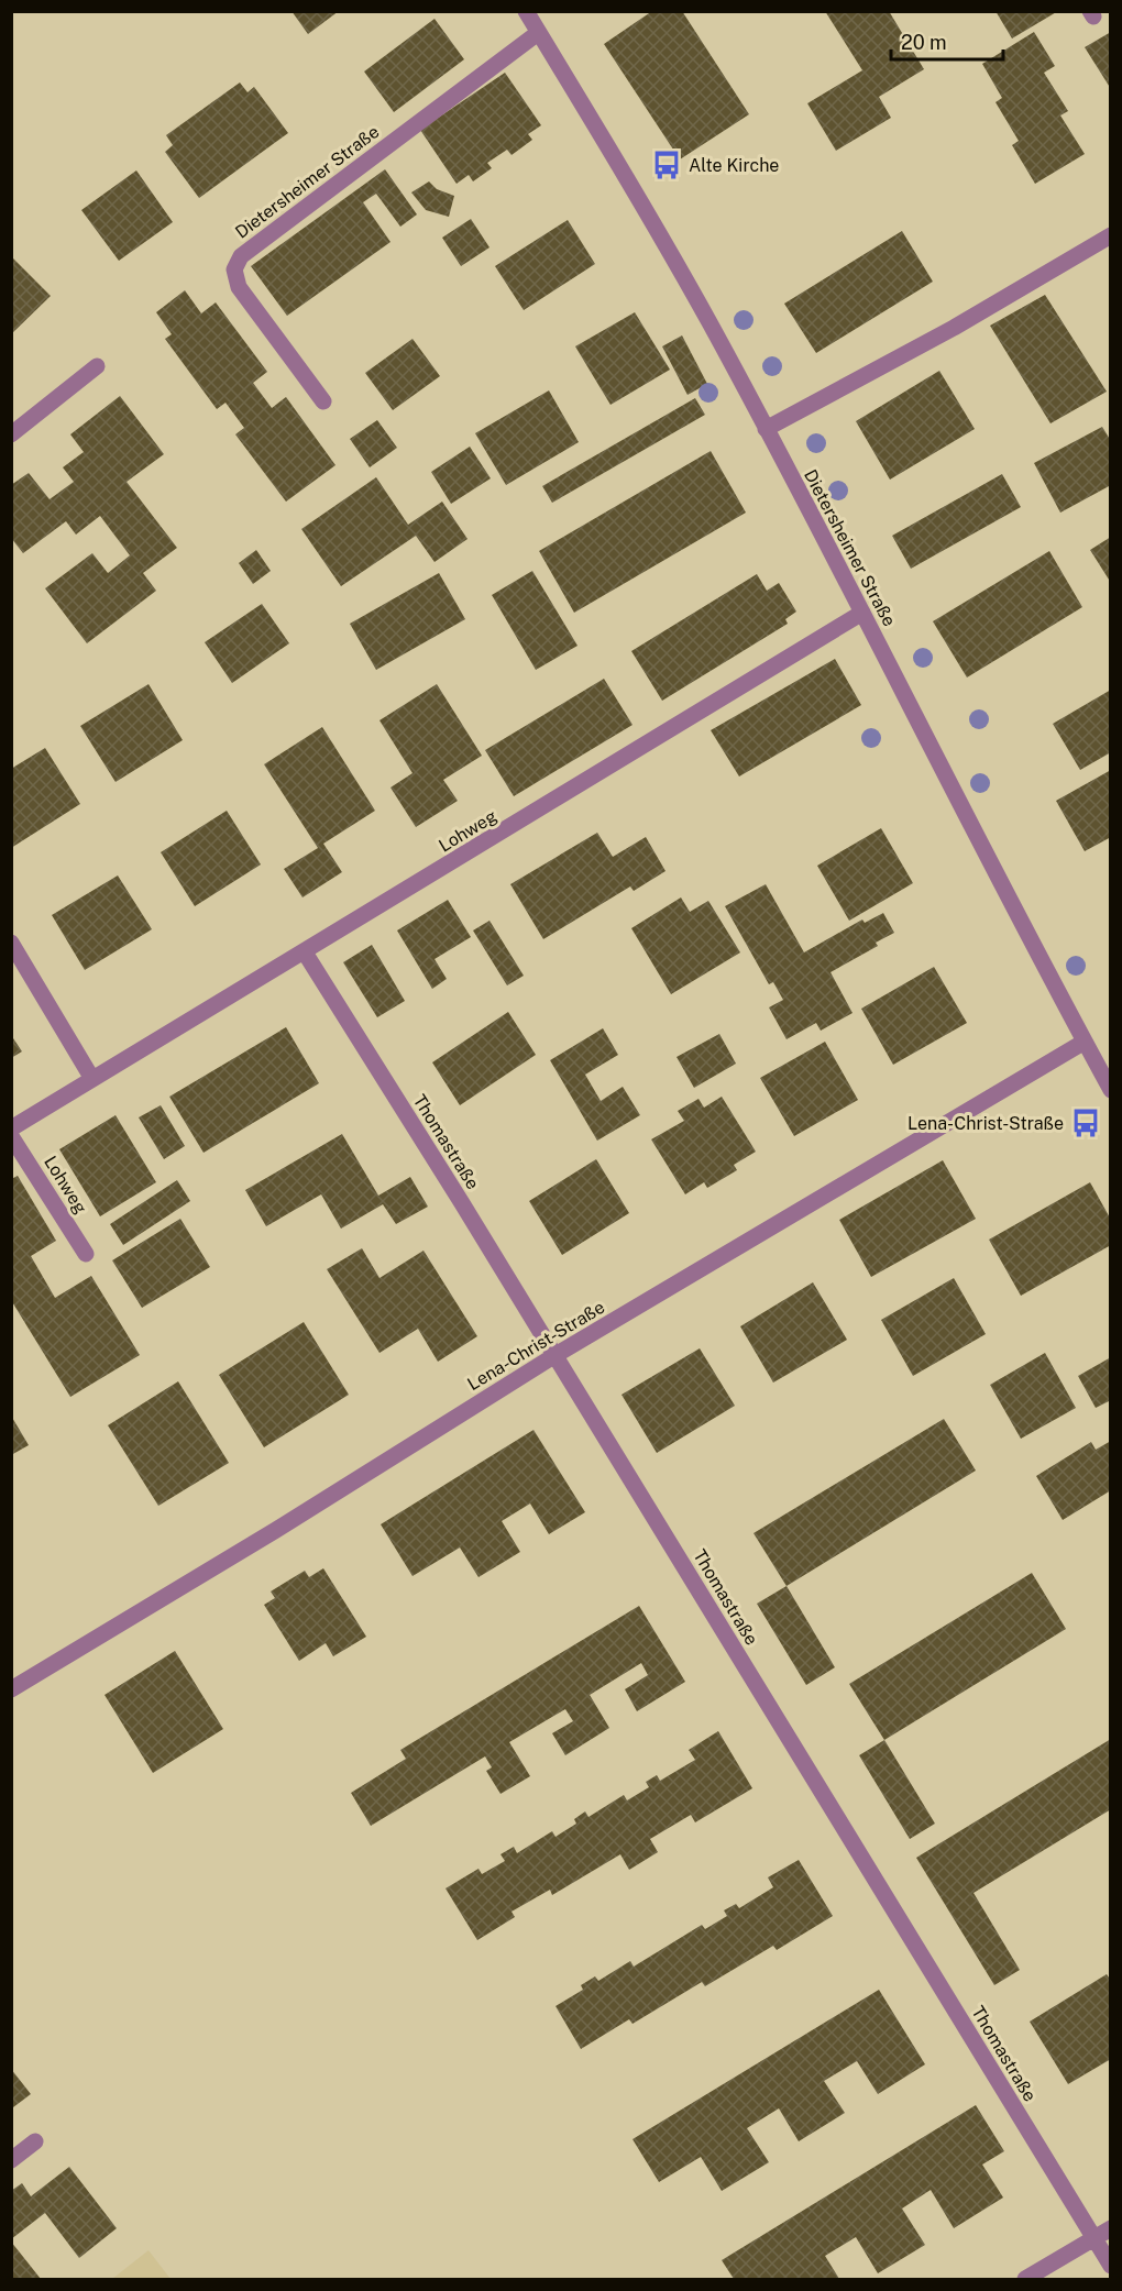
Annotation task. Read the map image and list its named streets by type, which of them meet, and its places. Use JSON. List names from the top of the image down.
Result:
{
  "streets": {
    "street": [
      "Dietersheimer Straße",
      "Lohweg",
      "Thomastraße",
      "Lena-Christ-Straße"
    ]
  },
  "crossings": [
    ["Dietersheimer Straße", "Lohweg"],
    ["Dietersheimer Straße", "Lena-Christ-Straße"],
    ["Lohweg", "Thomastraße"],
    ["Thomastraße", "Lena-Christ-Straße"]
  ],
  "places": {
    "bus stop": ["Alte Kirche", "Lena-Christ-Straße"]
  },
  "scale_bar": "20 m"
}
